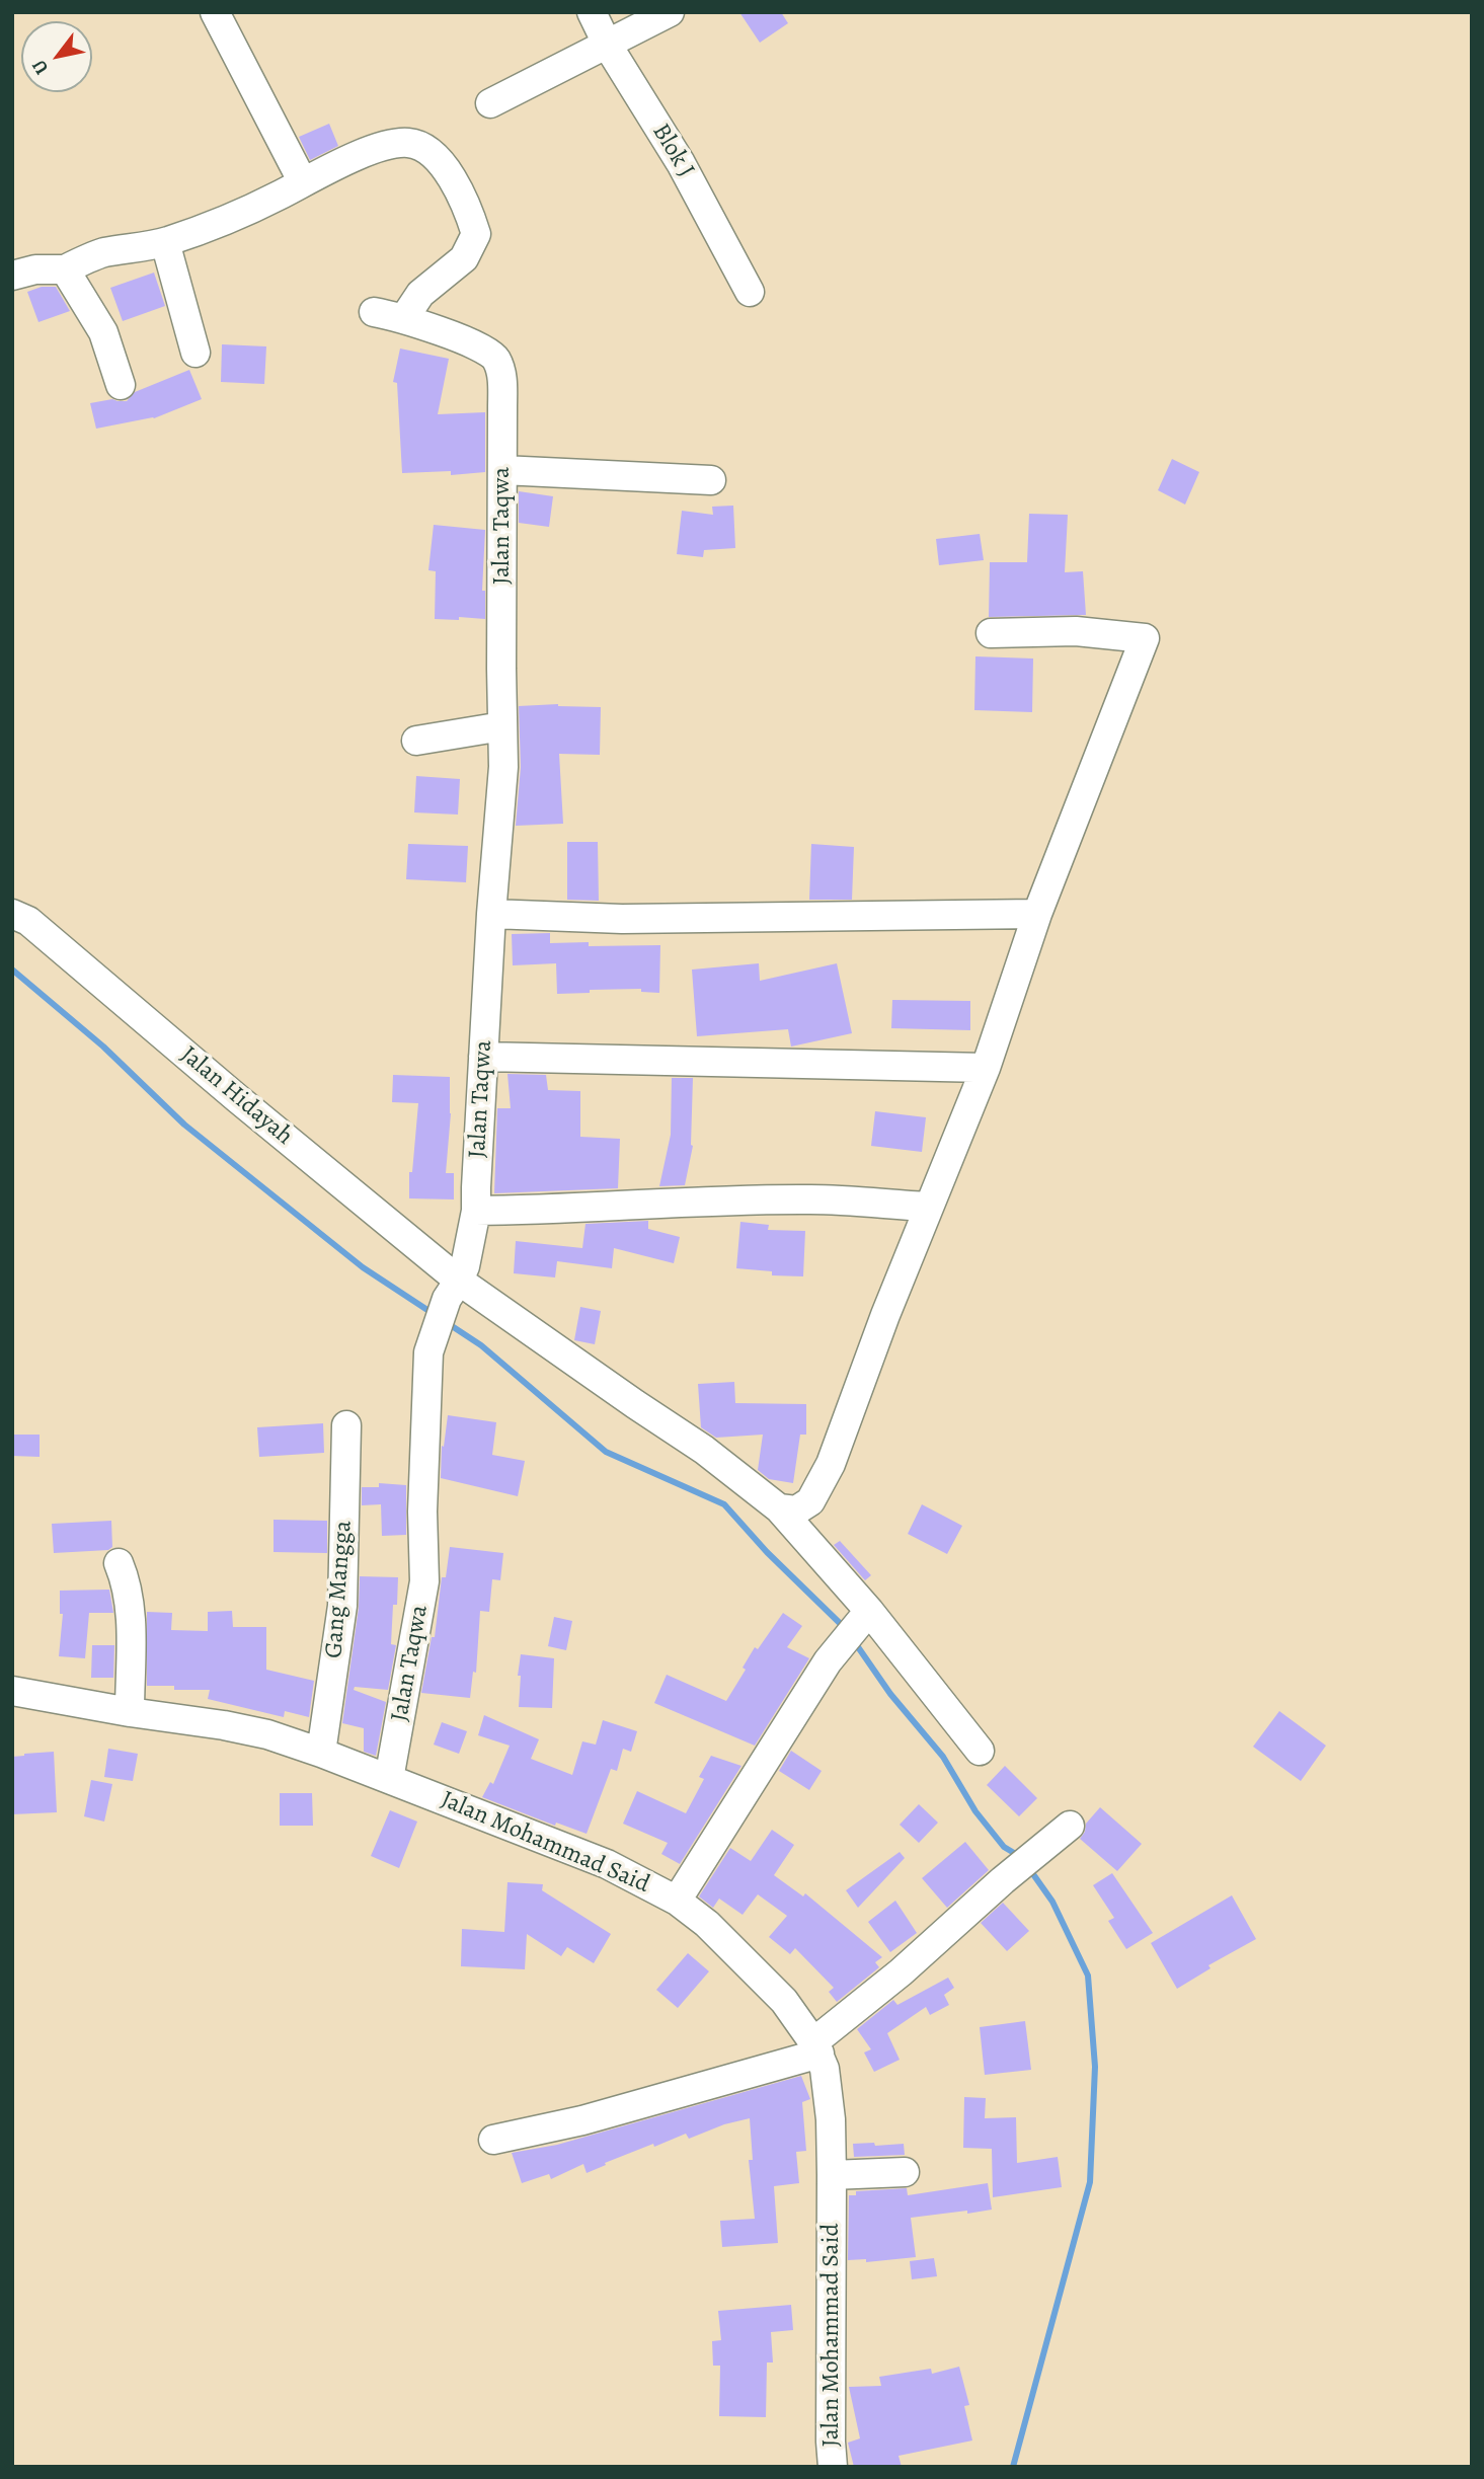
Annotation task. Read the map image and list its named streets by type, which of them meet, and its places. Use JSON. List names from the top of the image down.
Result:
{
  "streets": {
    "street": [
      "Blok J",
      "Jalan Taqwa",
      "Jalan Hidayah",
      "Gang Mangga",
      "Jalan Mohammad Said"
    ]
  },
  "crossings": [
    ["Jalan Taqwa", "Jalan Hidayah"],
    ["Jalan Taqwa", "Jalan Mohammad Said"],
    ["Gang Mangga", "Jalan Mohammad Said"]
  ],
  "north": "bottom left"
}
